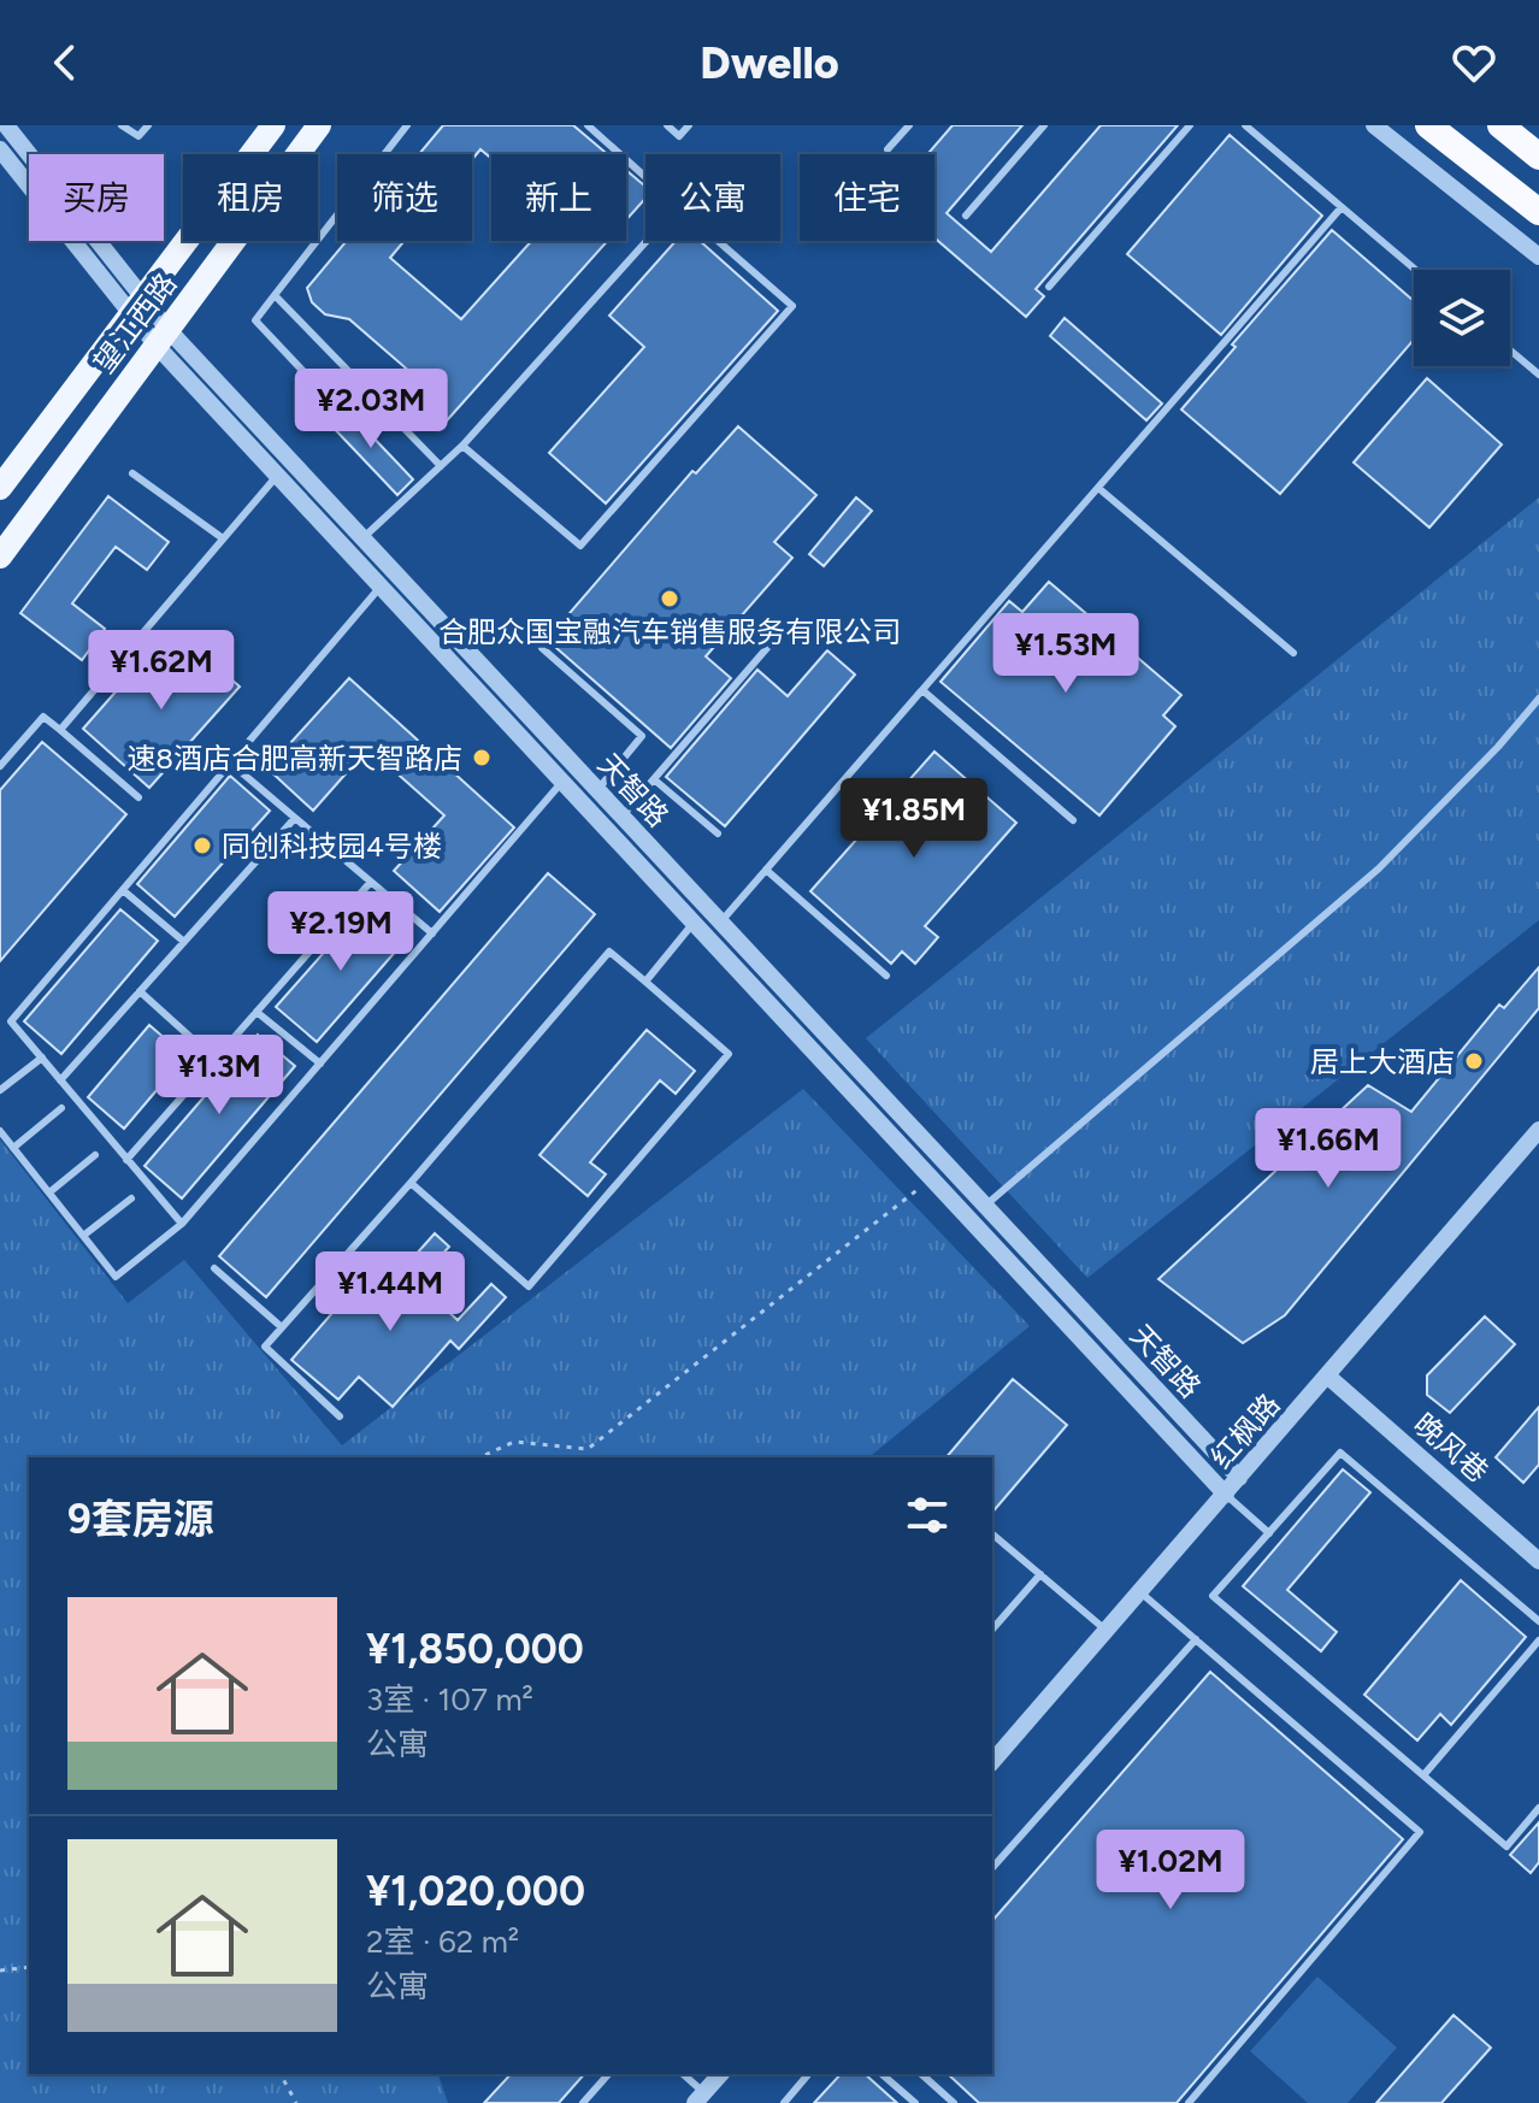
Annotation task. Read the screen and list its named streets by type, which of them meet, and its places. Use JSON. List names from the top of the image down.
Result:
{
  "streets": {
    "main road": ["望江西路"],
    "street": ["天智路", "红枫路", "晚风巷"]
  },
  "crossings": [
    ["望江西路", "天智路"],
    ["天智路", "红枫路"],
    ["红枫路", "晚风巷"]
  ],
  "places": [
    "合肥众国宝融汽车销售服务有限公司",
    "速8酒店合肥高新天智路店",
    "同创科技园4号楼",
    "居上大酒店"
  ],
  "page": {
    "header": "Dwello",
    "chip": [
      "买房",
      "租房",
      "筛选",
      "新上",
      "公寓",
      "住宅"
    ],
    "price": [
      "¥2.03M",
      "¥1.53M",
      "¥1.62M",
      "¥1.85M",
      "¥2.19M",
      "¥1.3M",
      "¥1.66M",
      "¥1.44M",
      "¥1.02M"
    ],
    "heading": "9套房源",
    "list": [
      {
        "name": "¥1,850,000",
        "note": "3室 · 107 m² · 公寓"
      },
      {
        "name": "¥1,020,000",
        "note": "2室 · 62 m² · 公寓"
      }
    ]
  }
}
